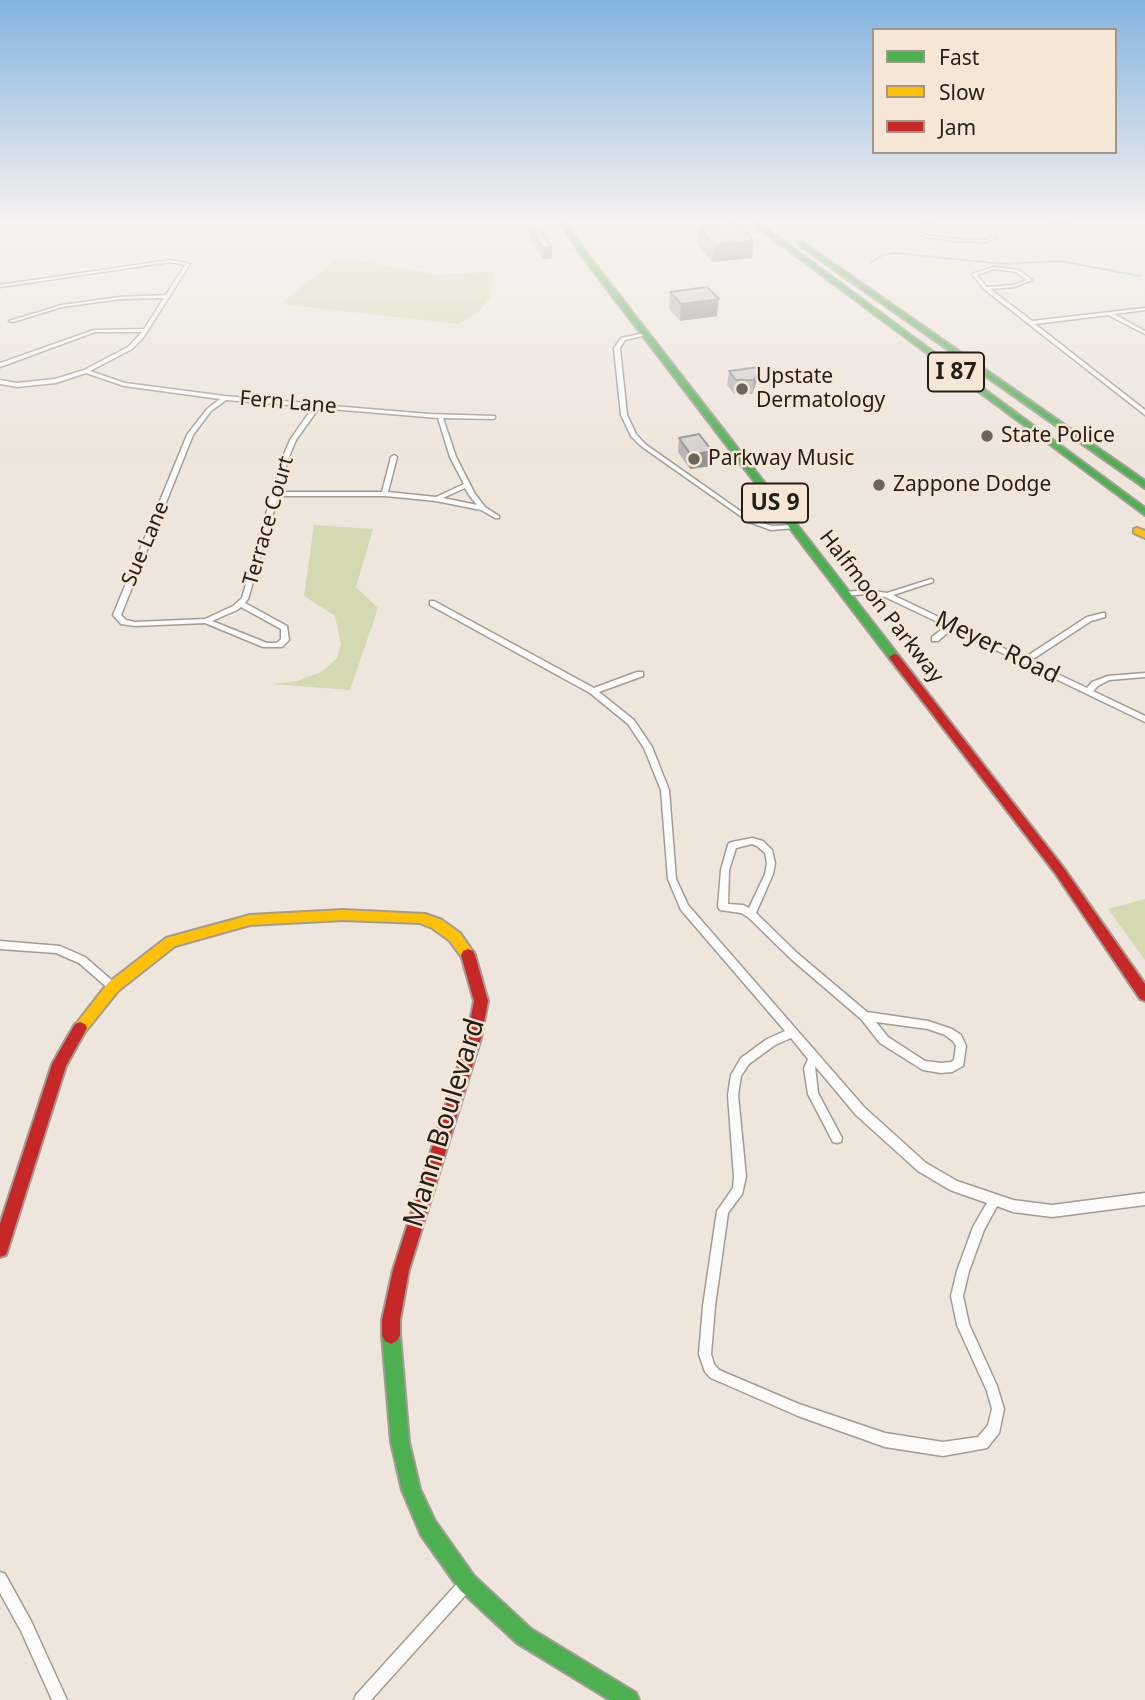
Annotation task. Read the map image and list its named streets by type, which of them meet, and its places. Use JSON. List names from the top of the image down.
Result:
{
  "streets": {
    "main road": [
      "I 87",
      "US 9",
      "Halfmoon Parkway",
      "Mann Boulevard"
    ],
    "street": [
      "Fern Lane",
      "Terrace Court",
      "Sue Lane",
      "Meyer Road"
    ]
  },
  "crossings": [
    ["Fern Lane", "Terrace Court"],
    ["Fern Lane", "Sue Lane"],
    ["Terrace Court", "Sue Lane"],
    ["Halfmoon Parkway", "Meyer Road"]
  ],
  "places": [
    "Upstate Dermatology",
    "State Police",
    "Parkway Music",
    "Zappone Dodge"
  ],
  "legend": ["Fast", "Slow", "Jam"]
}
